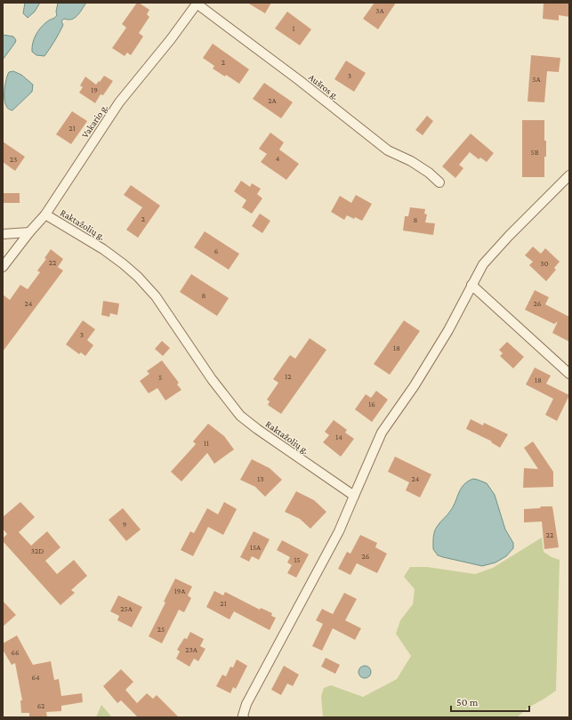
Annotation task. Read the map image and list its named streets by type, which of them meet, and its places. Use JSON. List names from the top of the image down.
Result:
{
  "streets": {
    "street": ["Aušros g.", "Vakario g.", "Raktažolių g."]
  },
  "crossings": [
    ["Aušros g.", "Vakario g."],
    ["Vakario g.", "Raktažolių g."]
  ],
  "house_numbers": [
    "3A",
    "1",
    "2",
    "3",
    "5A",
    "19",
    "2A",
    "21",
    "5B",
    "4",
    "23",
    "2",
    "8",
    "6",
    "22",
    "30",
    "8",
    "24",
    "26",
    "3",
    "18",
    "12",
    "5",
    "18",
    "16",
    "14",
    "11",
    "13",
    "24",
    "9",
    "22",
    "15A",
    "32D",
    "26",
    "15",
    "19A",
    "21",
    "25A",
    "25",
    "23A",
    "66",
    "64",
    "62"
  ],
  "scale_bar": "50 m"
}
